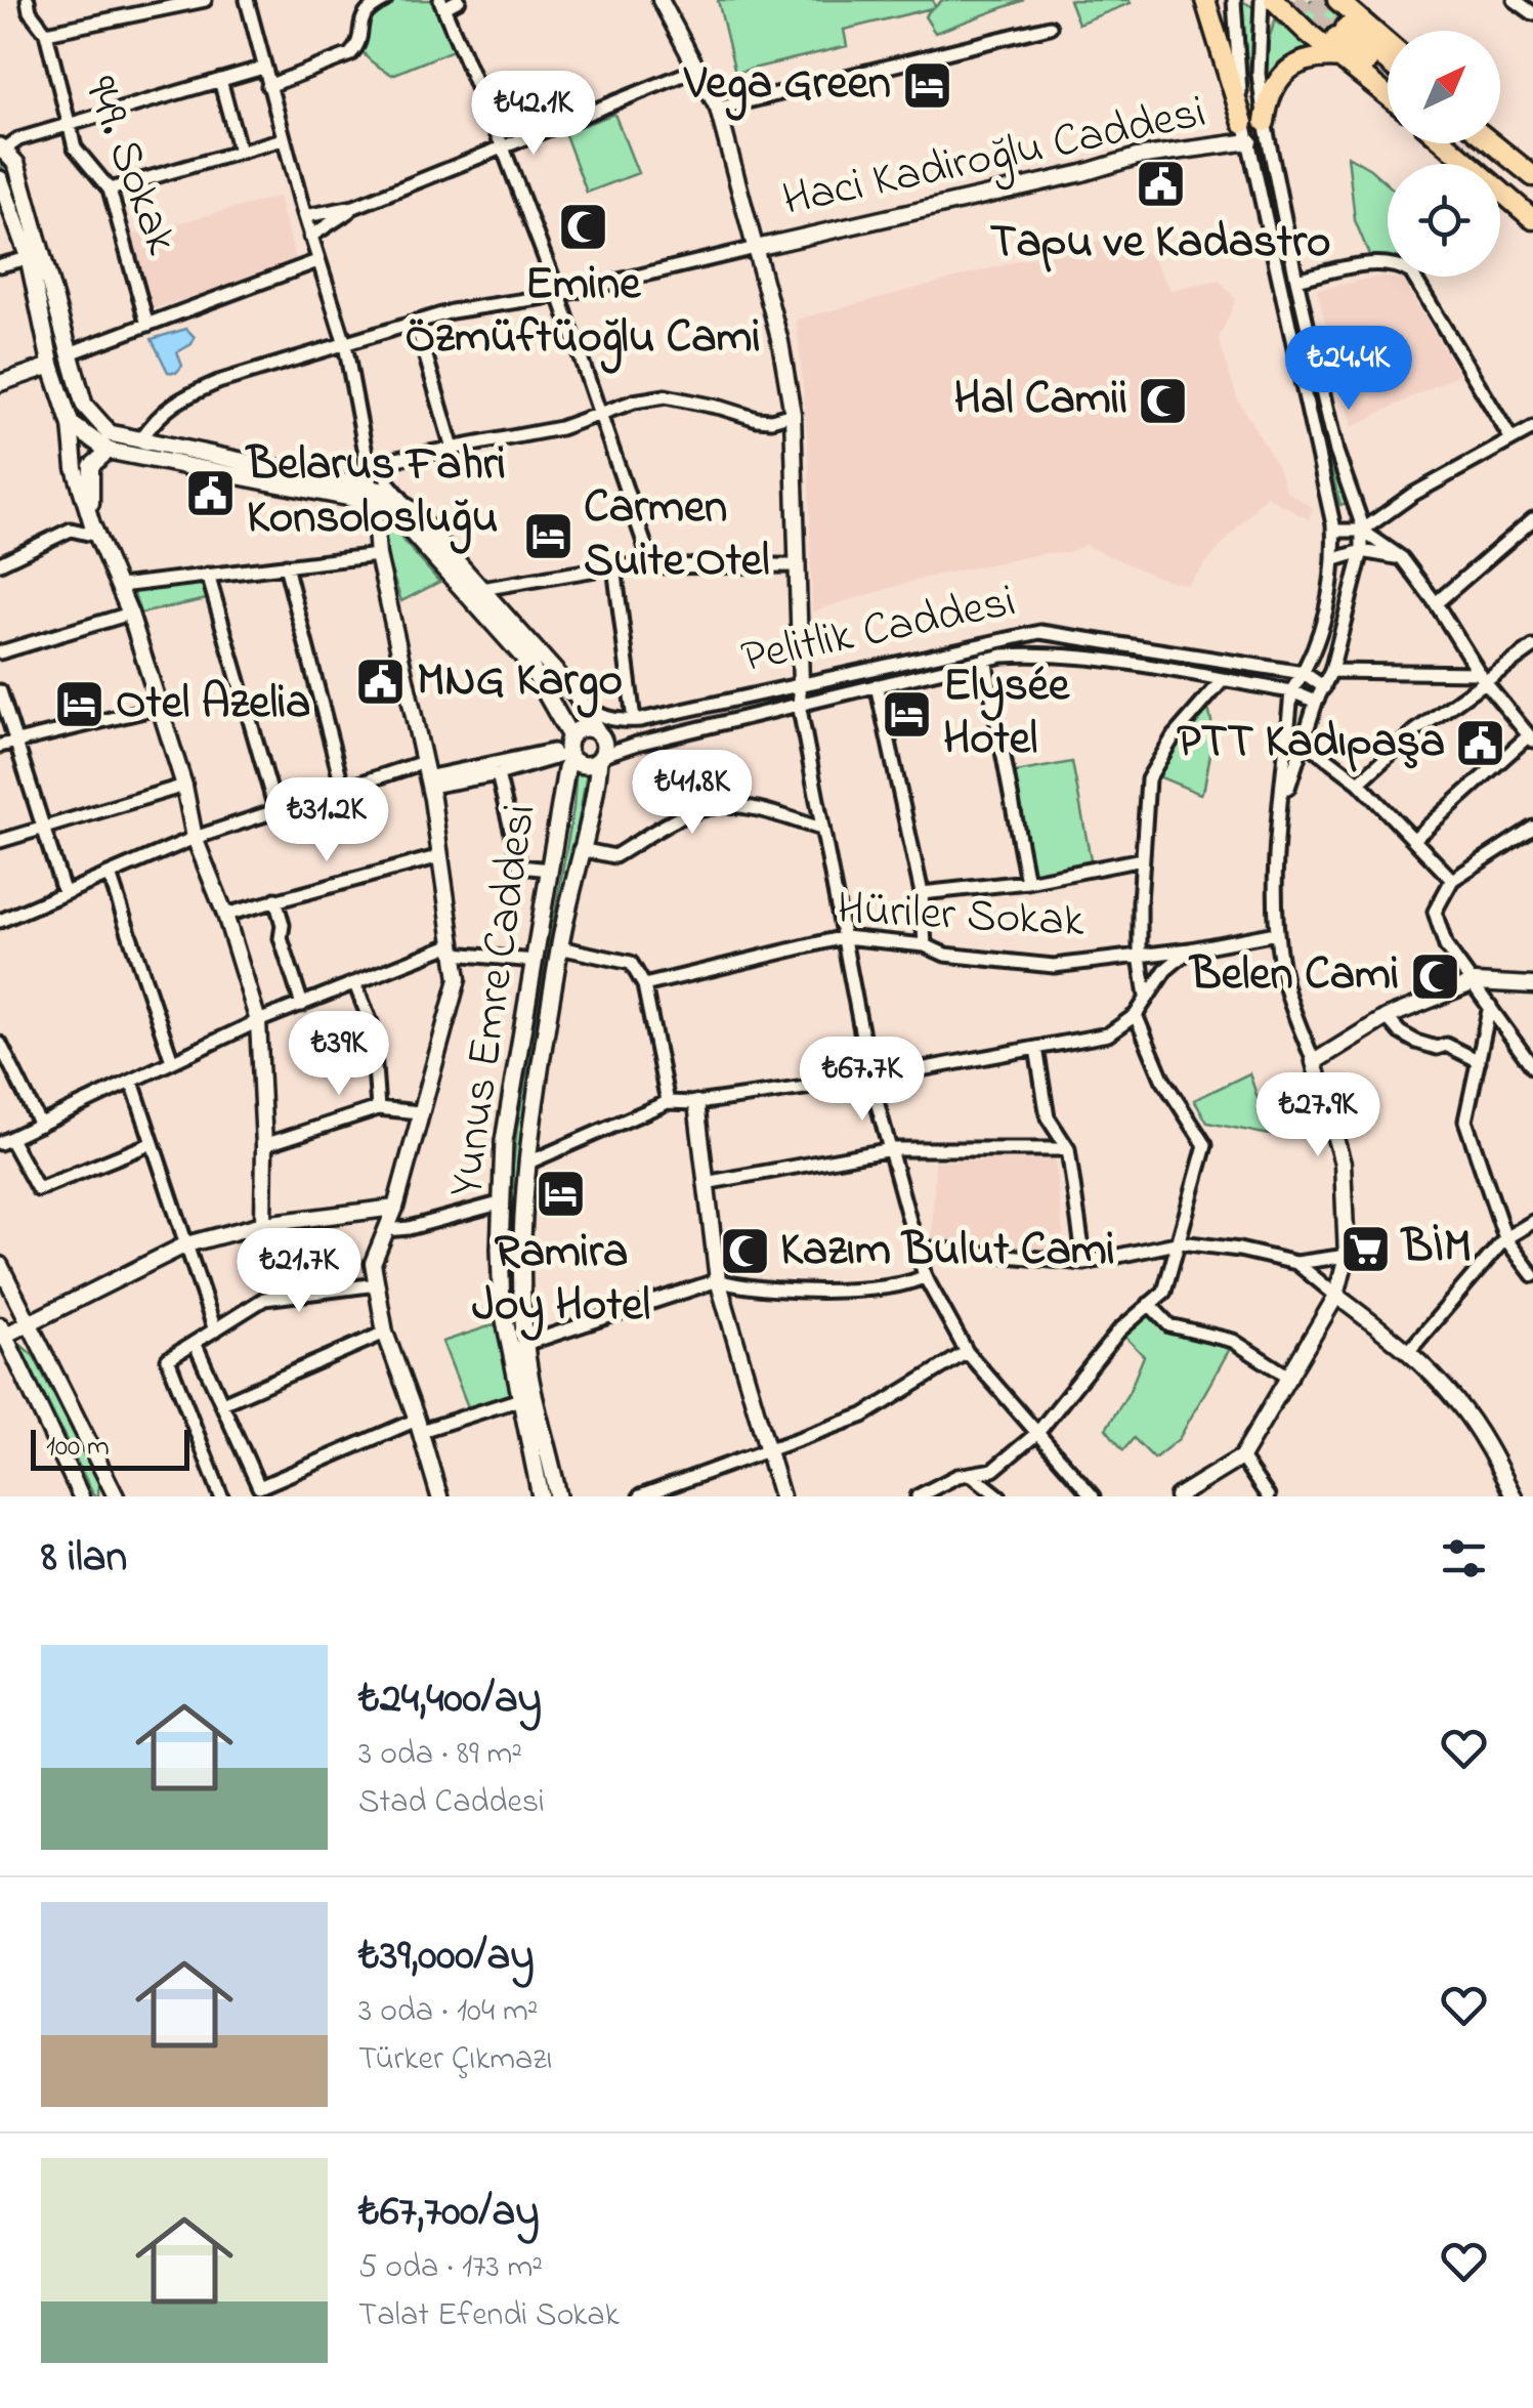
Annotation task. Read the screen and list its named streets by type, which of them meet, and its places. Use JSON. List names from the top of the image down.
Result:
{
  "streets": {
    "main road": ["Yunus Emre Caddesi"],
    "street": [
      "Haci Kadiroğlu Caddesi",
      "949. Sokak",
      "Pelitlik Caddesi",
      "Hüriler Sokak"
    ]
  },
  "crossings": [
    ["Pelitlik Caddesi", "Yunus Emre Caddesi"]
  ],
  "places": {
    "hotel": [
      "Vega Green",
      "Carmen Suite Otel",
      "Otel Azelia",
      "Elysée Hotel",
      "Ramira Joy Hotel"
    ],
    "public building": [
      "Tapu ve Kadastro",
      "Belarus Fahri Konsolosluğu",
      "MNG Kargo",
      "PTT Kadıpaşa"
    ],
    "mosque": [
      "Emine Özmüftüoğlu Cami",
      "Hal Camii",
      "Belen Cami",
      "Kazım Bulut Cami"
    ],
    "supermarket": ["BİM"]
  },
  "scale_bar": "100 m",
  "north": "top right",
  "page": {
    "price": [
      "₺42.1K",
      "₺24.4K",
      "₺41.8K",
      "₺31.2K",
      "₺39K",
      "₺67.7K",
      "₺27.9K",
      "₺21.7K"
    ],
    "scale": "100 m",
    "heading": "8 ilan",
    "list": [
      {
        "name": "₺24,400/ay",
        "note": "3 oda · 89 m² · Stad Caddesi"
      },
      {
        "name": "₺39,000/ay",
        "note": "3 oda · 104 m² · Türker Çıkmazı"
      },
      {
        "name": "₺67,700/ay",
        "note": "5 oda · 173 m² · Talat Efendi Sokak"
      }
    ]
  }
}
